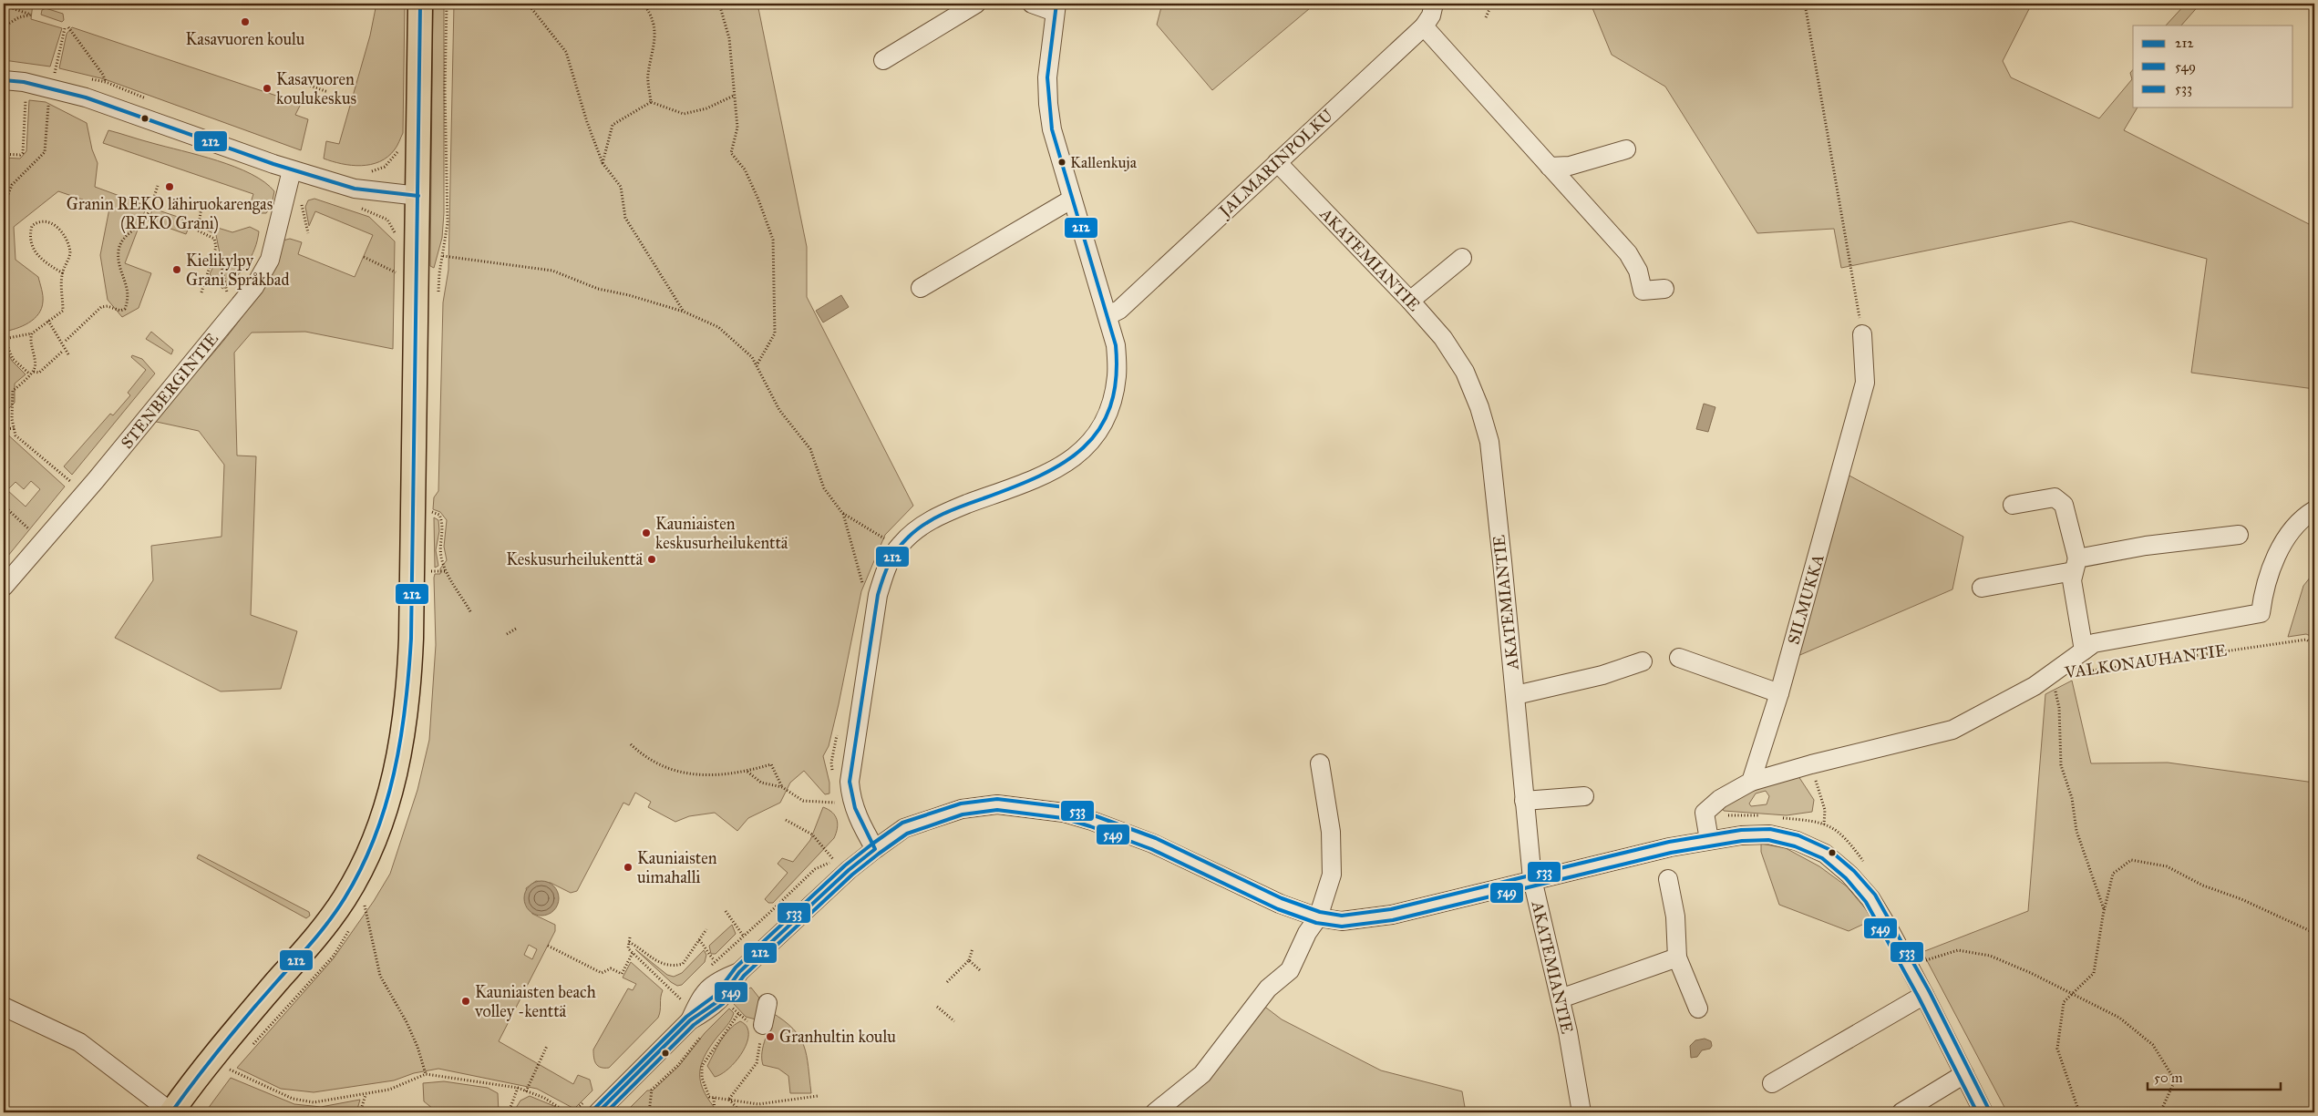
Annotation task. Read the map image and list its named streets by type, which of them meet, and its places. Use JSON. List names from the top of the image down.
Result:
{
  "streets": {
    "street": [
      "JALMARINPOLKU",
      "AKATEMIANTIE",
      "STENBERGINTIE",
      "SILMUKKA",
      "VALKONAUHANTIE"
    ]
  },
  "crossings": [
    ["JALMARINPOLKU", "AKATEMIANTIE"],
    ["SILMUKKA", "VALKONAUHANTIE"]
  ],
  "places": [
    "Kasavuoren koulu",
    "Kasavuoren koulukeskus",
    "Kallenkuja",
    "Granin REKO lähiruokarengas (REKO Grani)",
    "Kielikylpy Grani Språkbad",
    "Kauniaisten keskusurheilukenttä",
    "Keskusurheilukenttä",
    "Kauniaisten uimahalli",
    "Kauniaisten beach volley -kenttä",
    "Granhultin koulu"
  ],
  "lines": ["transit line 212", "transit line 533", "transit line 549"],
  "legend": ["212", "549", "533"],
  "scale_bar": "50 m"
}
